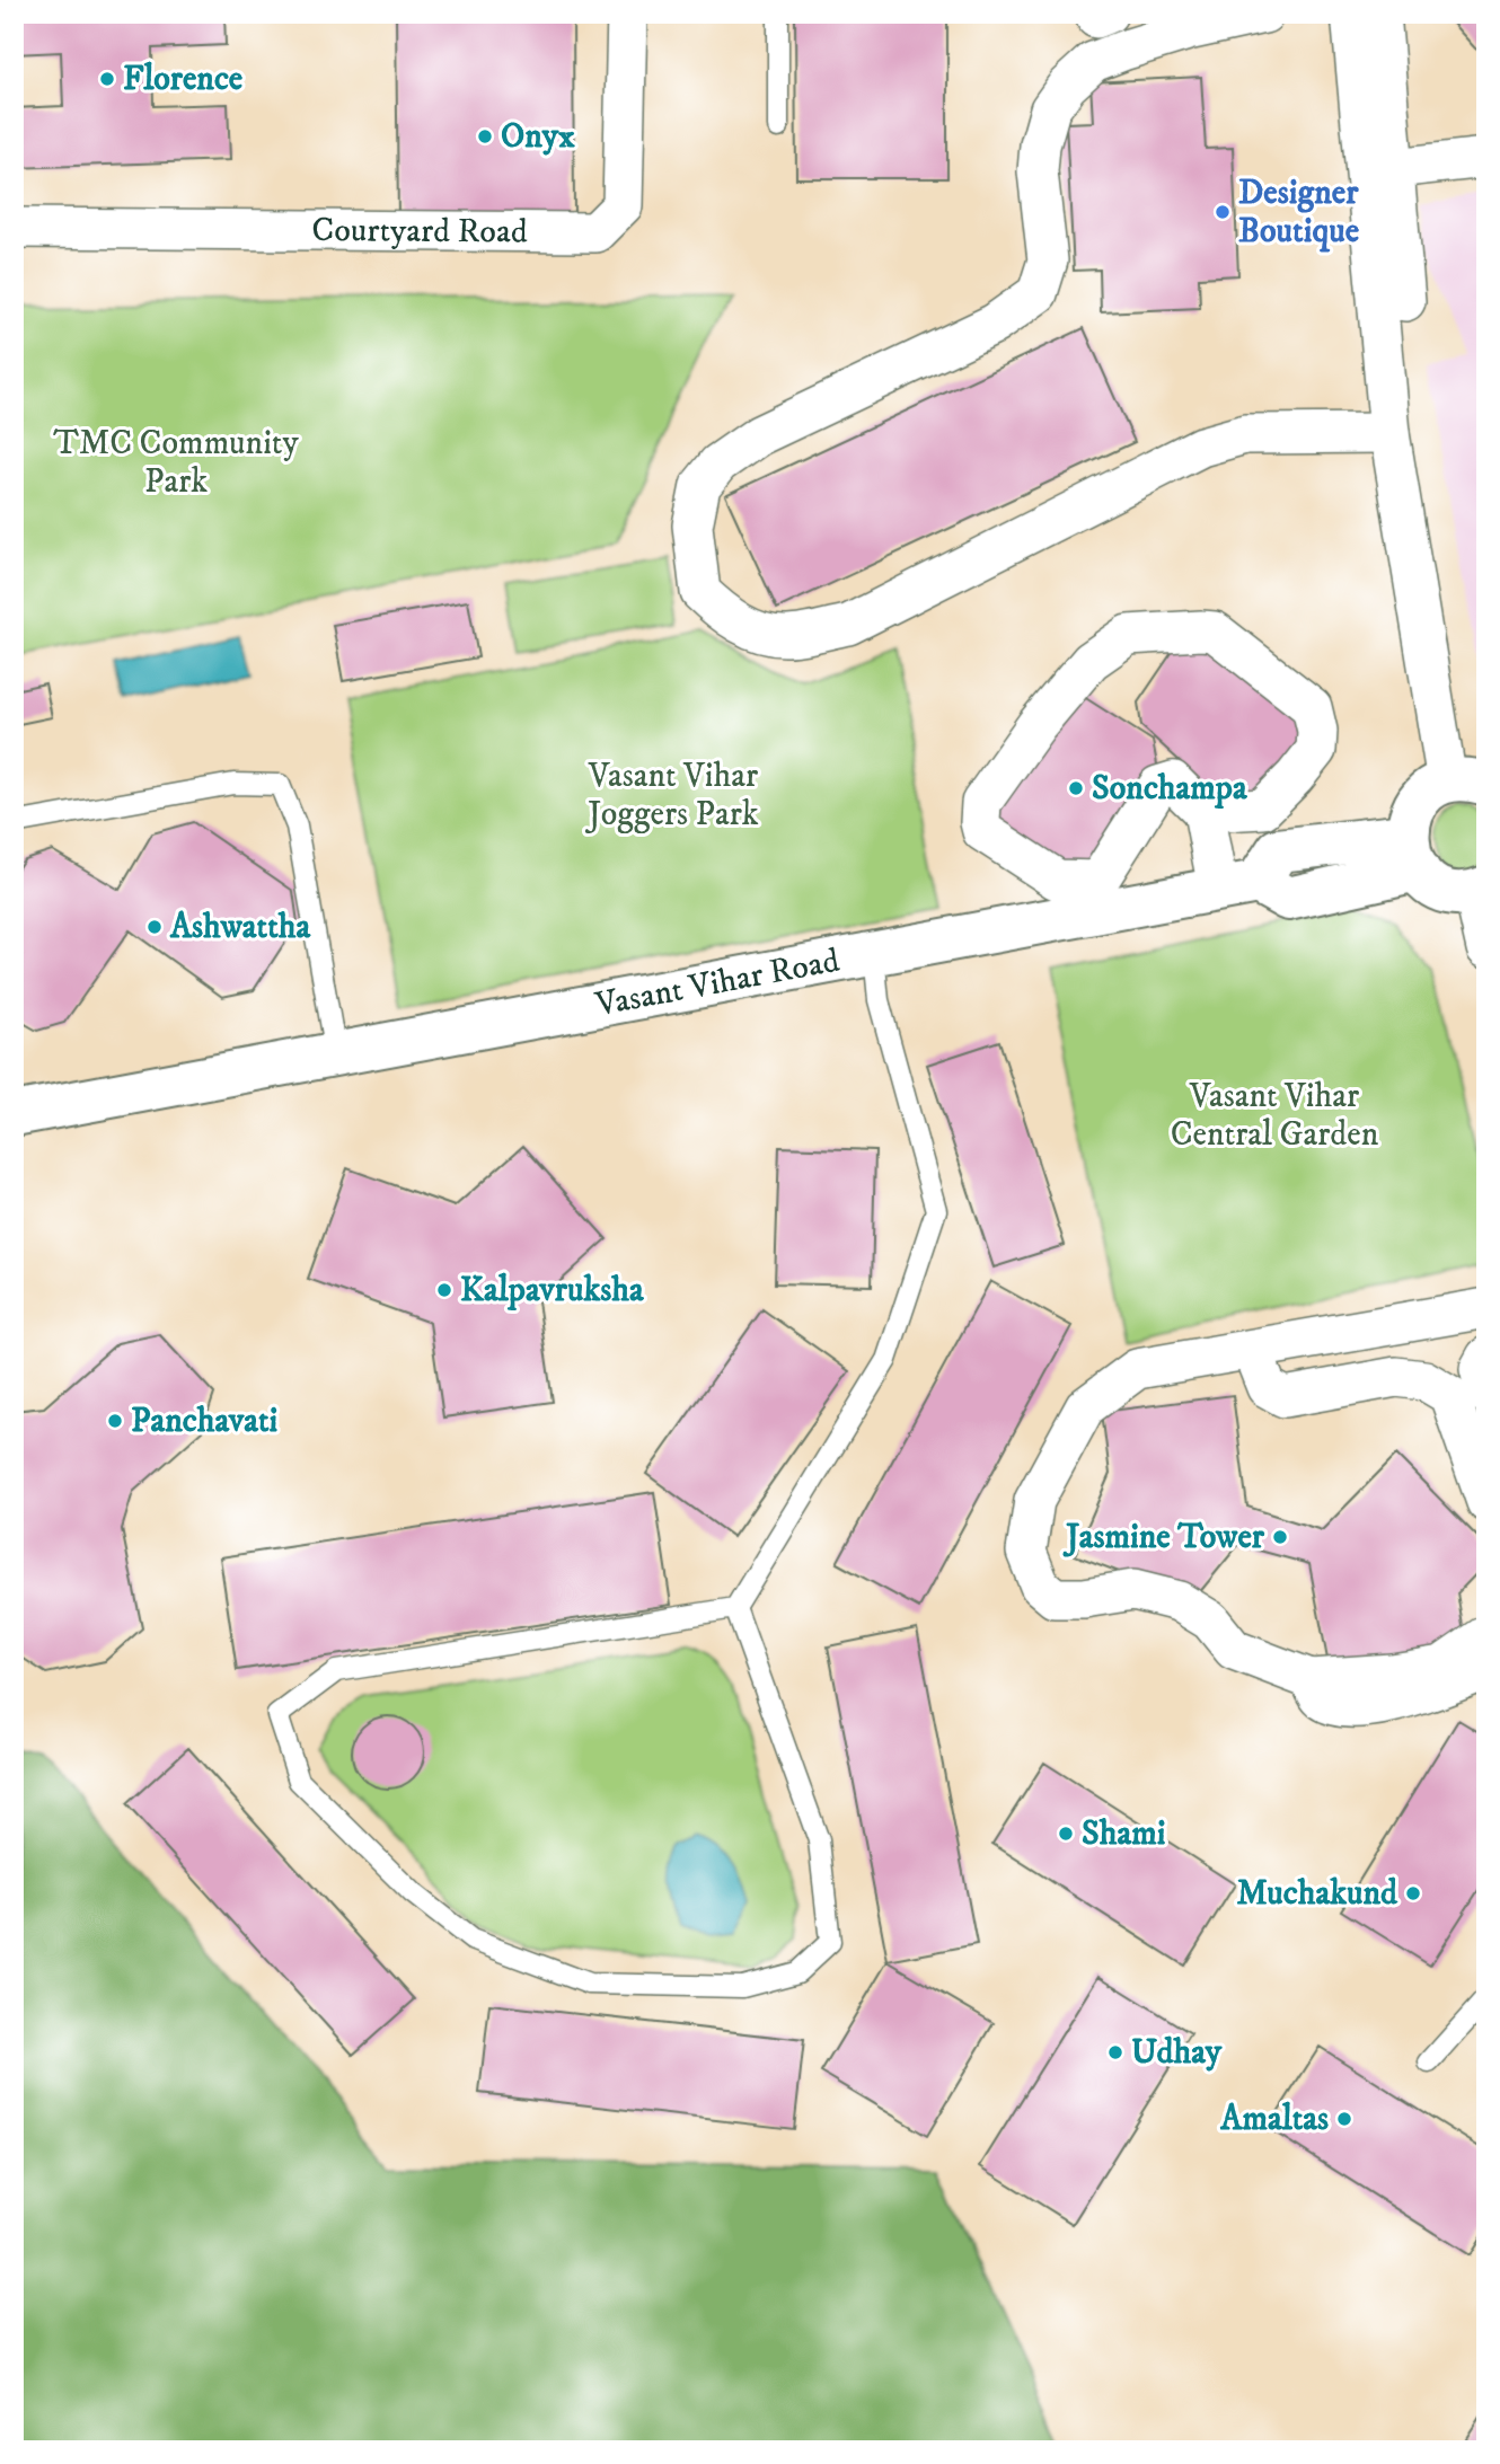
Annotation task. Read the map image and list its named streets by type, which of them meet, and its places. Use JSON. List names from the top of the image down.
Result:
{
  "streets": {
    "street": ["Courtyard Road", "Vasant Vihar Road"]
  },
  "parks": ["TMC Community Park", "Vasant Vihar Joggers Park", "Vasant Vihar Central Garden"],
  "places": [
    "Florence",
    "Onyx",
    "Designer Boutique",
    "Sonchampa",
    "Ashwattha",
    "Kalpavruksha",
    "Panchavati",
    "Jasmine Tower",
    "Shami",
    "Muchakund",
    "Udhay",
    "Amaltas"
  ]
}
